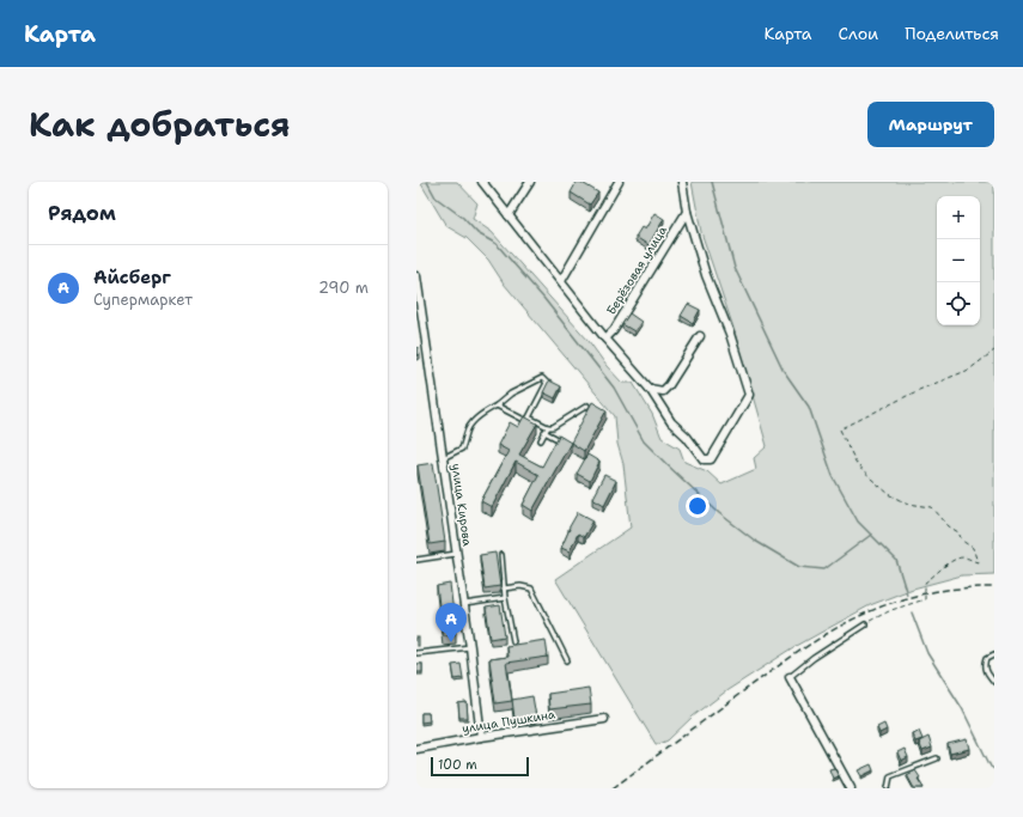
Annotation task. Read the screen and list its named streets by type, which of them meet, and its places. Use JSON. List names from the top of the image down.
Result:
{
  "streets": {
    "street": ["Берёзовая улица", "улица Кирова", "улица Пушкина"]
  },
  "crossings": [
    ["улица Кирова", "улица Пушкина"]
  ],
  "scale_bar": "100 m",
  "page": {
    "header": "Карта",
    "nav": ["Карта", "Слои", "Поделиться"],
    "title": "Как добраться",
    "buttons": "Маршрут",
    "heading": "Рядом",
    "map_buttons": ["+", "−"],
    "list": [
      {
        "mark": "A",
        "name": "Айсберг",
        "note": "Супермаркет",
        "value": "290 m"
      }
    ],
    "pins": "A",
    "scale": "100 m"
  }
}
